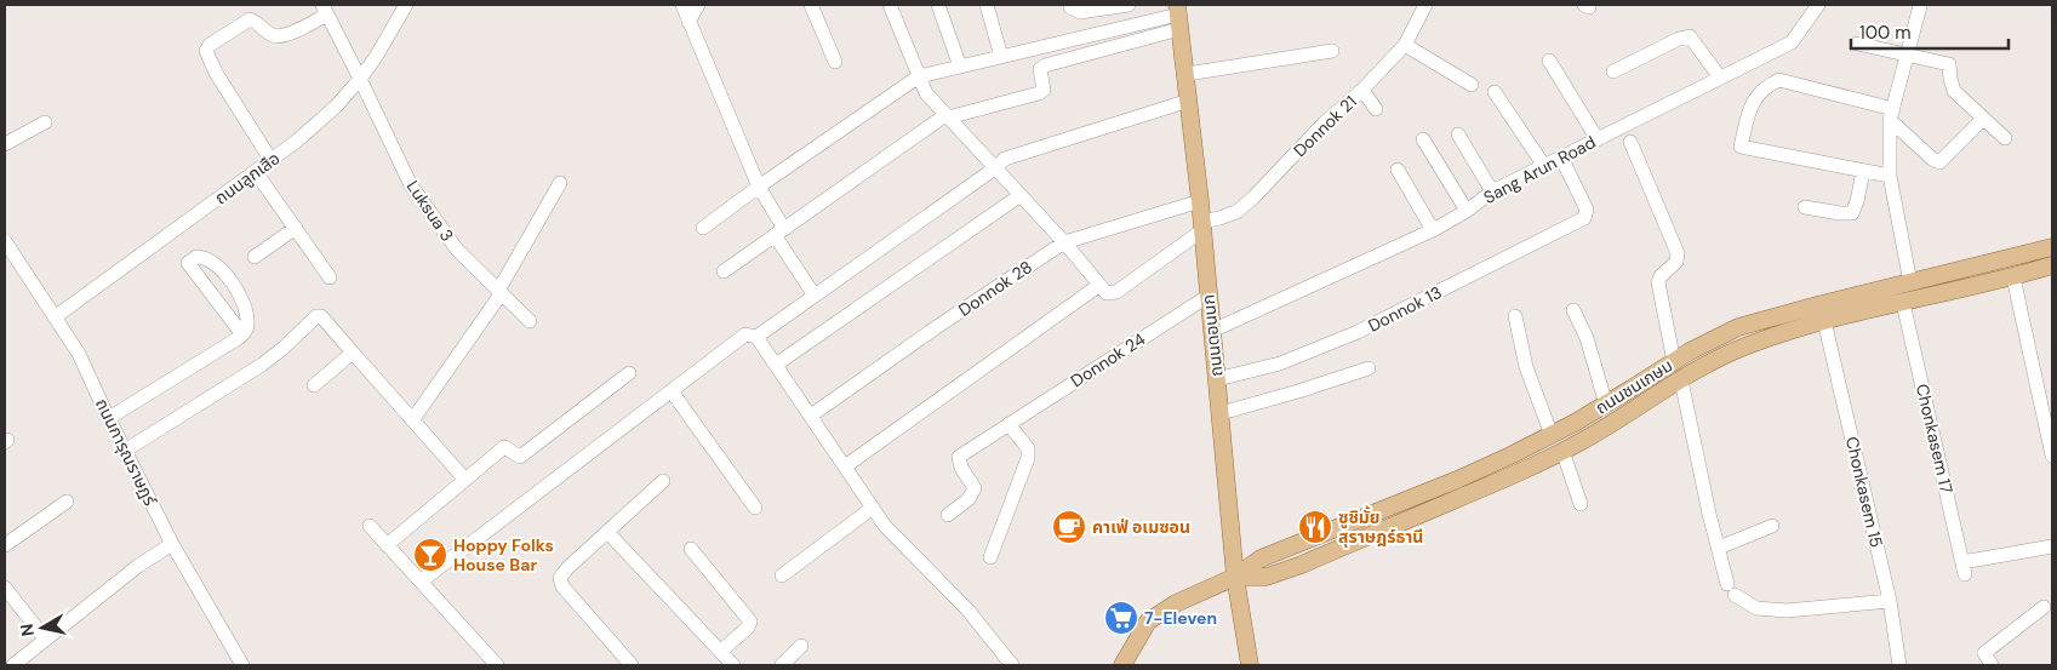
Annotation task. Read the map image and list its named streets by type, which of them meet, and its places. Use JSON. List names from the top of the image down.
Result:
{
  "streets": {
    "main road": ["ถนนดอนนก", "ถนนชนเกษม"],
    "street": [
      "Donnok 21",
      "Sang Arun Road",
      "ถนนลูกเสือ",
      "Luksua 3",
      "Donnok 28",
      "Donnok 13",
      "Donnok 24",
      "Chonkasem 17",
      "ถนนการุณราษฏร์",
      "Chonkasem 15"
    ]
  },
  "crossings": [
    ["Donnok 21", "ถนนดอนนก"],
    ["Sang Arun Road", "Donnok 13"],
    ["Sang Arun Road", "ถนนดอนนก"],
    ["ถนนลูกเสือ", "Luksua 3"],
    ["ถนนลูกเสือ", "ถนนการุณราษฏร์"],
    ["Donnok 28", "ถนนดอนนก"],
    ["Donnok 13", "ถนนดอนนก"],
    ["ถนนดอนนก", "Donnok 24"],
    ["ถนนดอนนก", "ถนนชนเกษม"],
    ["ถนนชนเกษม", "Chonkasem 17"],
    ["ถนนชนเกษม", "Chonkasem 15"]
  ],
  "places": {
    "cafe": ["คาเฟ่ อเมซอน"],
    "restaurant": ["ซูชิมั้ย สุราษฎร์ธานี"],
    "bar": ["Hoppy Folks House Bar"],
    "supermarket": ["7-Eleven"]
  },
  "scale_bar": "100 m",
  "north": "left"
}
